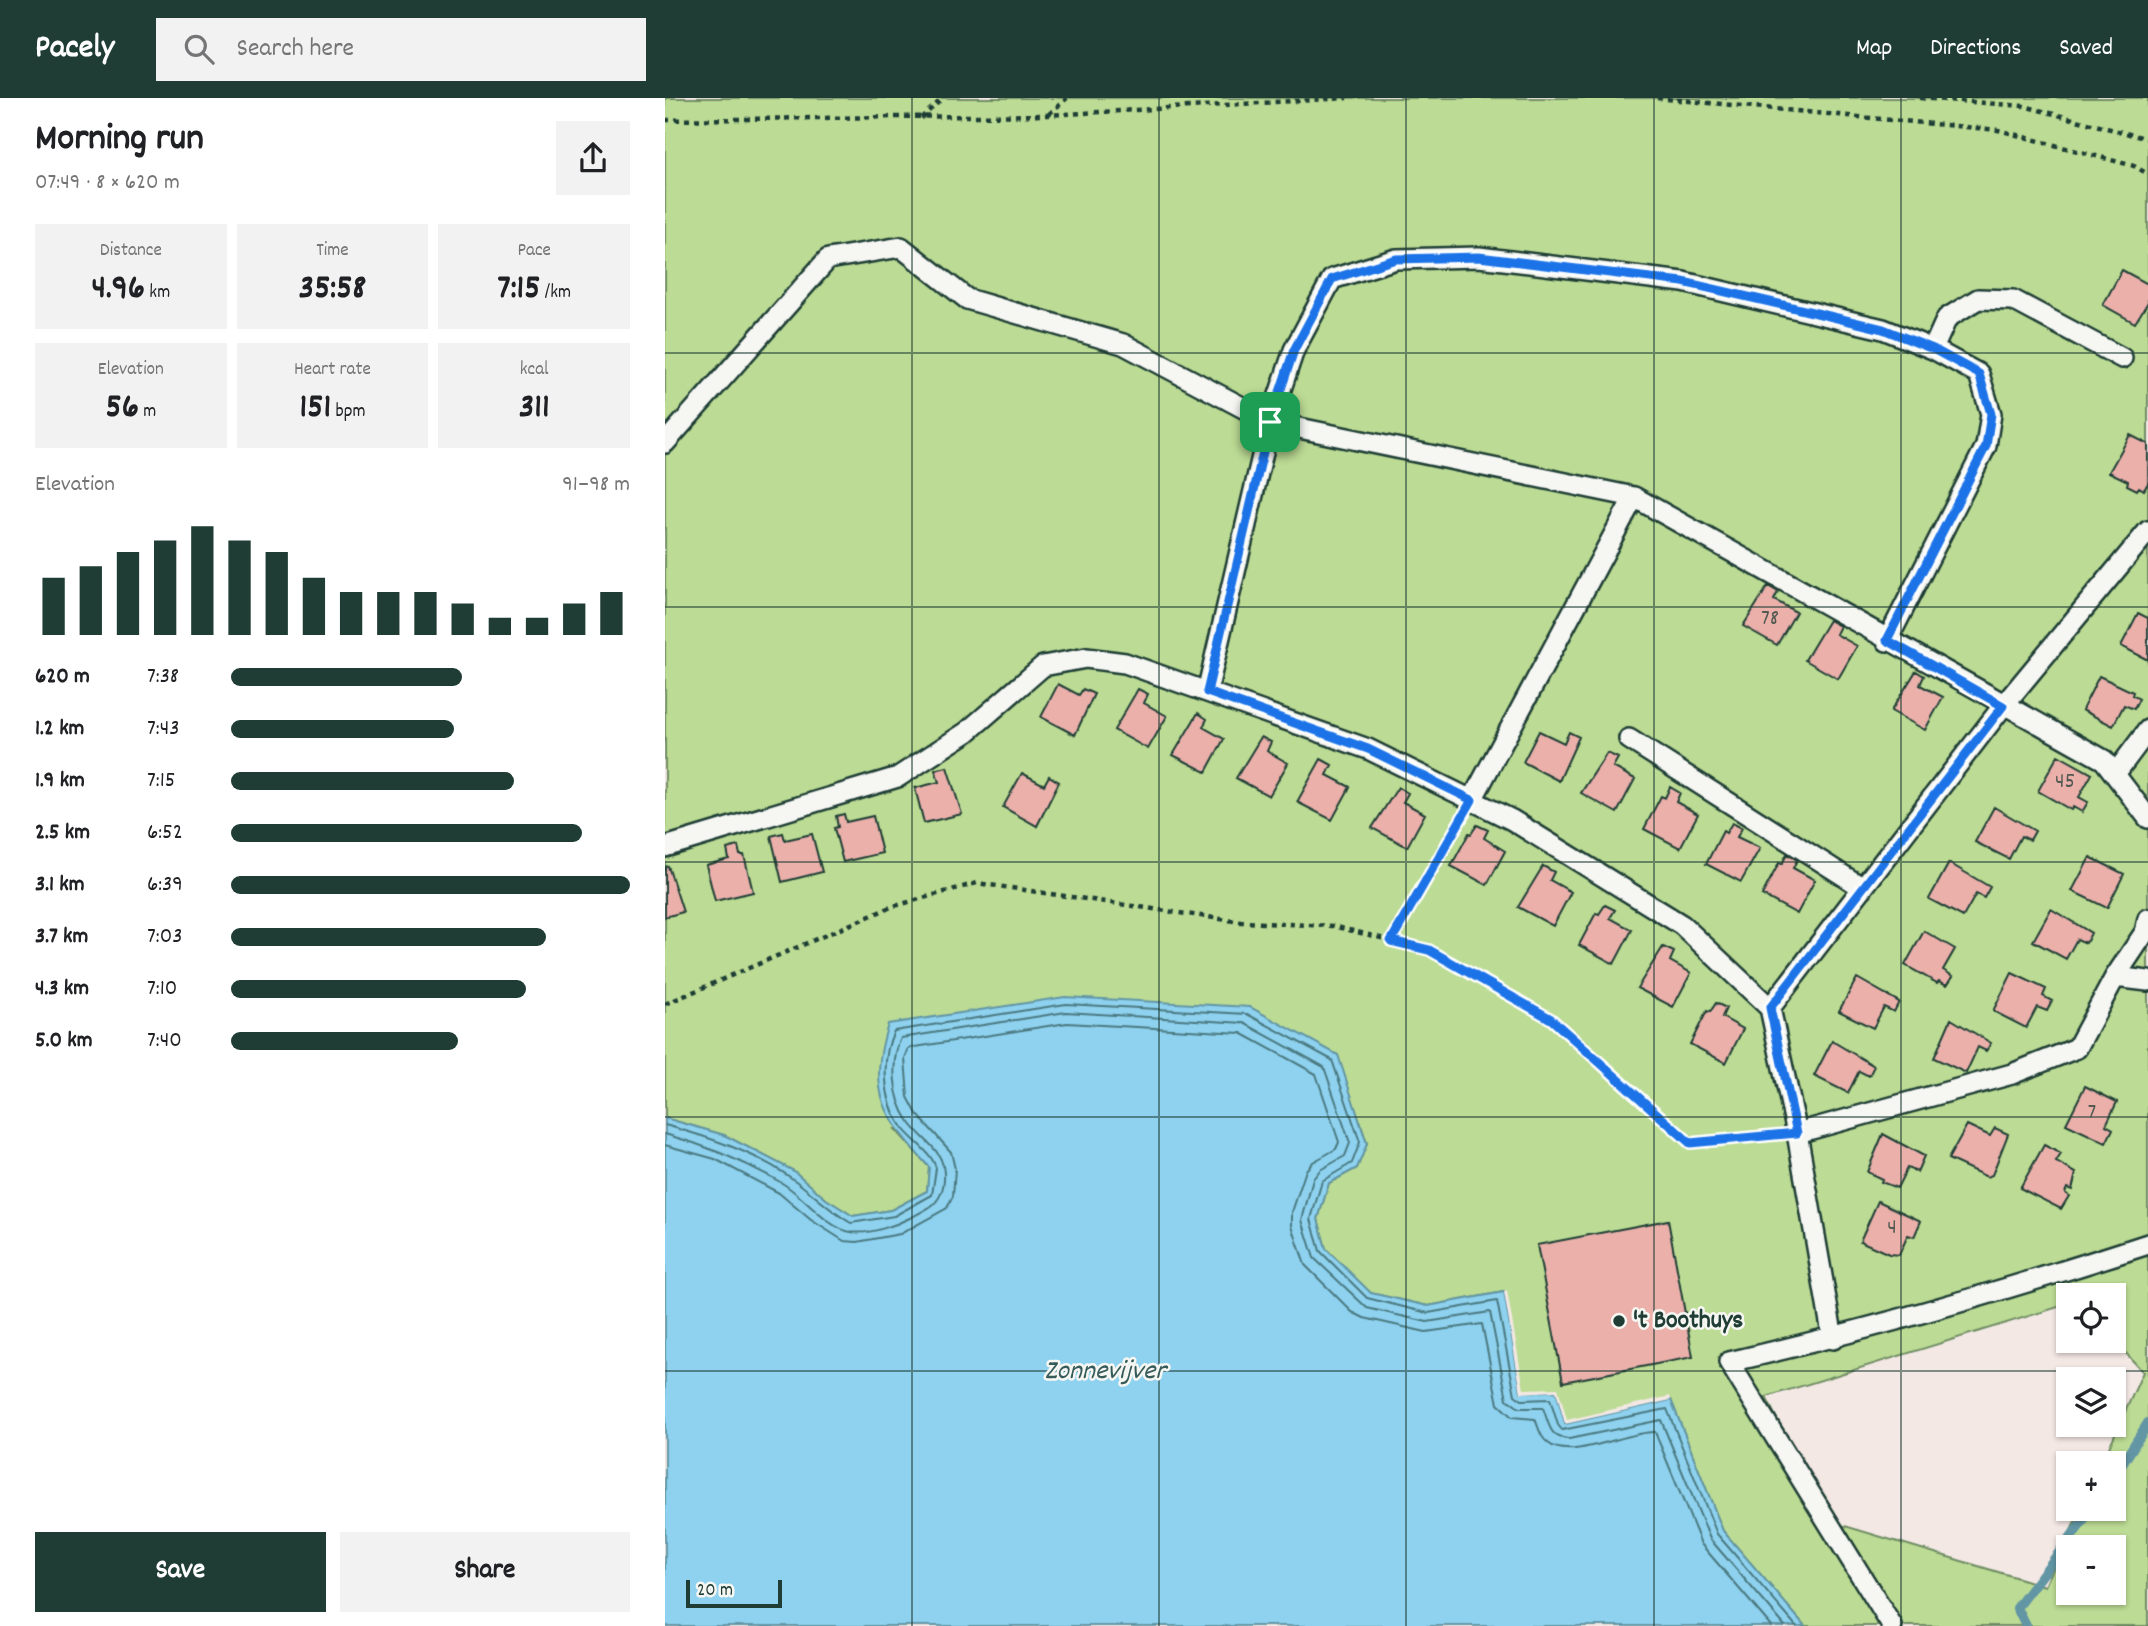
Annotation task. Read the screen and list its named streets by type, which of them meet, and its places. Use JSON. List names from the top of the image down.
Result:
{
  "water": ["Zonnevijver"],
  "places": ["'t Boothuys"],
  "house_numbers": [
    "78",
    "45",
    "7",
    "4"
  ],
  "scale_bar": "20 m",
  "page": {
    "header": "Pacely",
    "search": "Search here",
    "nav": ["Map", "Directions", "Saved"],
    "heading": ["Morning run", "07:49 · 8 × 620 m"],
    "stats": [
      ["Distance", "4.96 km"],
      ["Time", "35:58"],
      ["Pace", "7:15 /km"],
      ["Elevation", "56 m"],
      ["Heart rate", "151 bpm"],
      ["kcal", "311"]
    ],
    "chart": ["Elevation", "91–98 m"],
    "list": [
      {
        "name": "620 m",
        "note": "7:38"
      },
      {
        "name": "1.2 km",
        "note": "7:43"
      },
      {
        "name": "1.9 km",
        "note": "7:15"
      },
      {
        "name": "2.5 km",
        "note": "6:52"
      },
      {
        "name": "3.1 km",
        "note": "6:39"
      },
      {
        "name": "3.7 km",
        "note": "7:03"
      },
      {
        "name": "4.3 km",
        "note": "7:10"
      },
      {
        "name": "5.0 km",
        "note": "7:40"
      }
    ],
    "map_buttons": ["+", "−"],
    "buttons": ["Save", "Share"],
    "scale": "20 m"
  }
}
